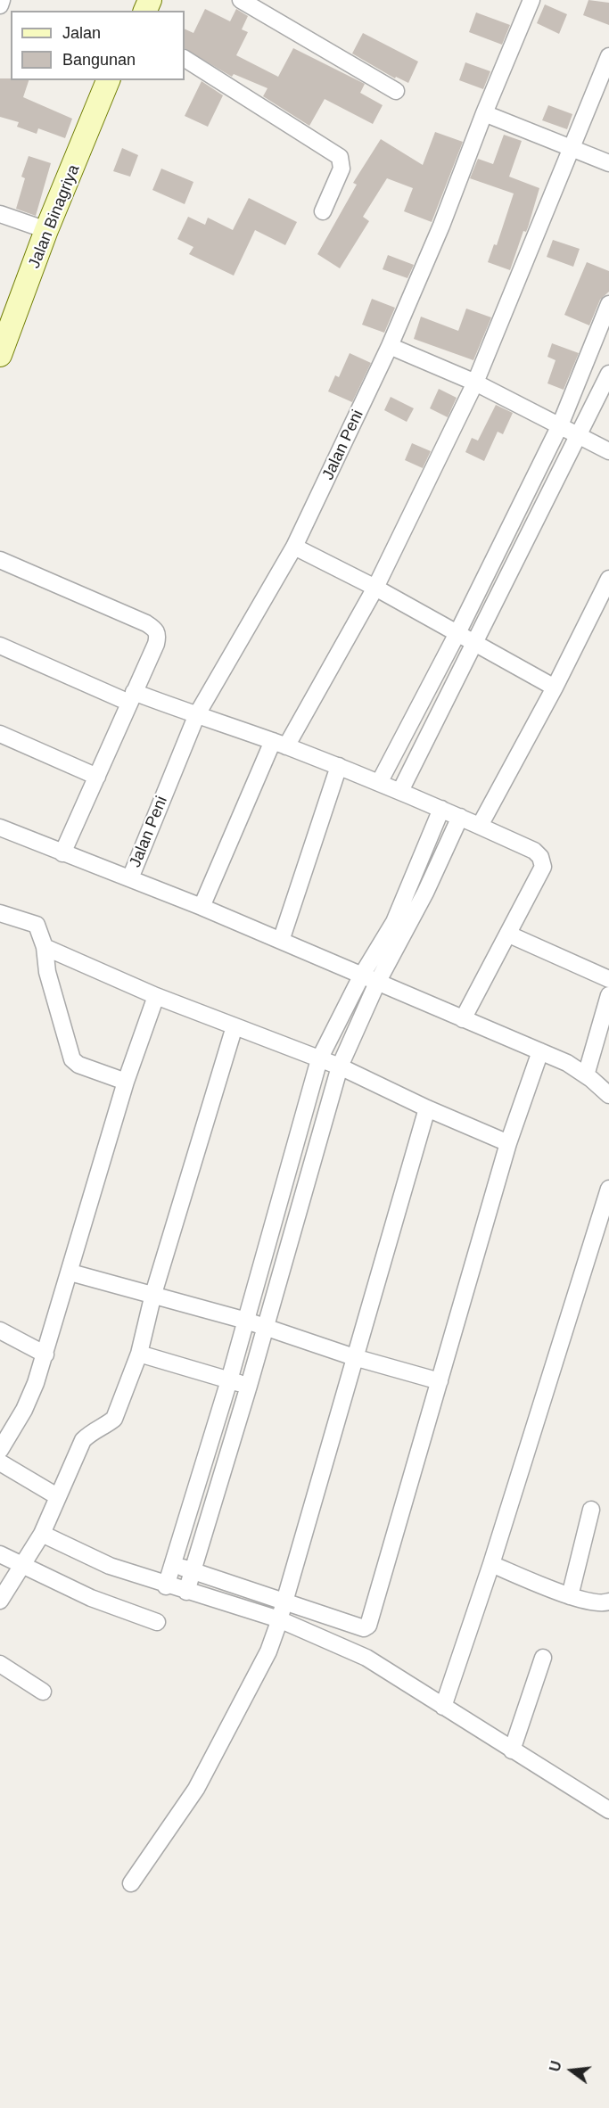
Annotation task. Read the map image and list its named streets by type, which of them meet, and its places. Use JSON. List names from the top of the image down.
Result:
{
  "streets": {
    "street": ["Jalan Binagriya", "Jalan Peni"]
  },
  "legend": ["Jalan", "Bangunan"],
  "north": "left"
}
